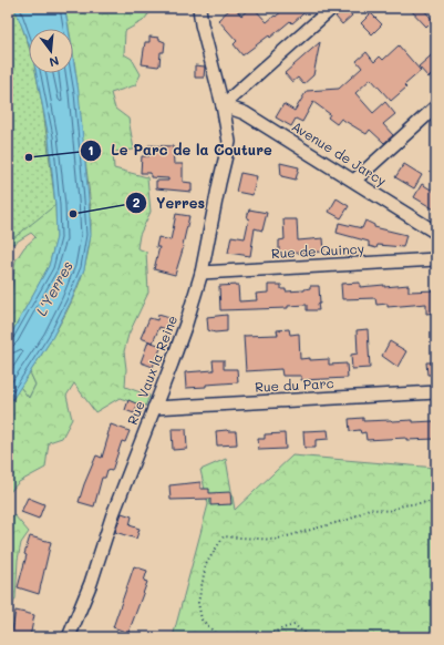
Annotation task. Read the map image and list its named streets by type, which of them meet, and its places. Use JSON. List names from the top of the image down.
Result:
{
  "streets": {
    "street": [
      "Avenue de Jarcy",
      "Rue de Quincy",
      "Rue Vaux la Reine",
      "Rue du Parc"
    ]
  },
  "crossings": [
    ["Avenue de Jarcy", "Rue Vaux la Reine"],
    ["Rue de Quincy", "Rue Vaux la Reine"],
    ["Rue Vaux la Reine", "Rue du Parc"]
  ],
  "water": ["L'Yerres"],
  "places": ["Le Parc de la Couture", "Yerres"],
  "north": "bottom"
}
